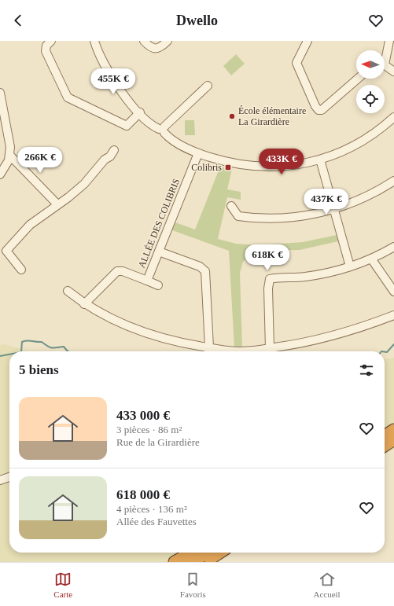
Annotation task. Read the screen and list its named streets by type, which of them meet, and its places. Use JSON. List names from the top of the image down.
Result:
{
  "streets": {
    "street": ["ALLÉE DES COLIBRIS"]
  },
  "places": {
    "other": ["École élémentaire La Girardière"],
    "transit": ["Colibris"]
  },
  "north": "left",
  "page": {
    "header": "Dwello",
    "price": [
      "455K €",
      "266K €",
      "433K €",
      "437K €",
      "618K €"
    ],
    "heading": "5 biens",
    "list": [
      {
        "name": "433 000 €",
        "note": "3 pièces · 86 m² · Rue de la Girardière"
      },
      {
        "name": "618 000 €",
        "note": "4 pièces · 136 m² · Allée des Fauvettes"
      }
    ],
    "tabs": ["Carte", "Favoris", "Accueil"]
  }
}
